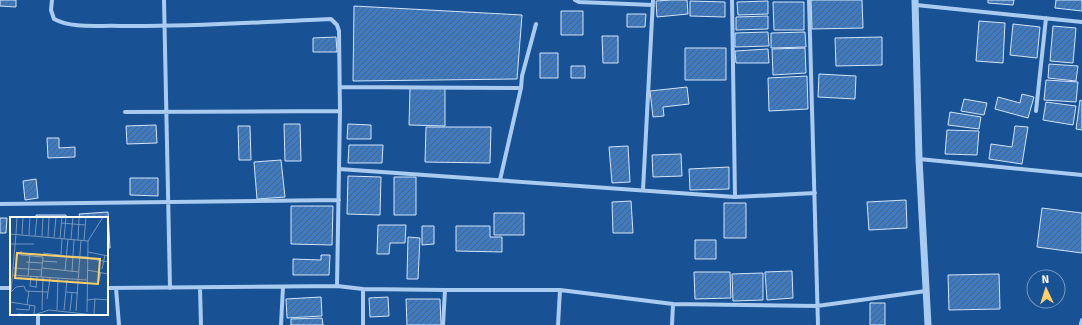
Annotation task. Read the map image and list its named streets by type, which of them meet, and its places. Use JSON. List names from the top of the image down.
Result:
{
  "north": "top"
}
